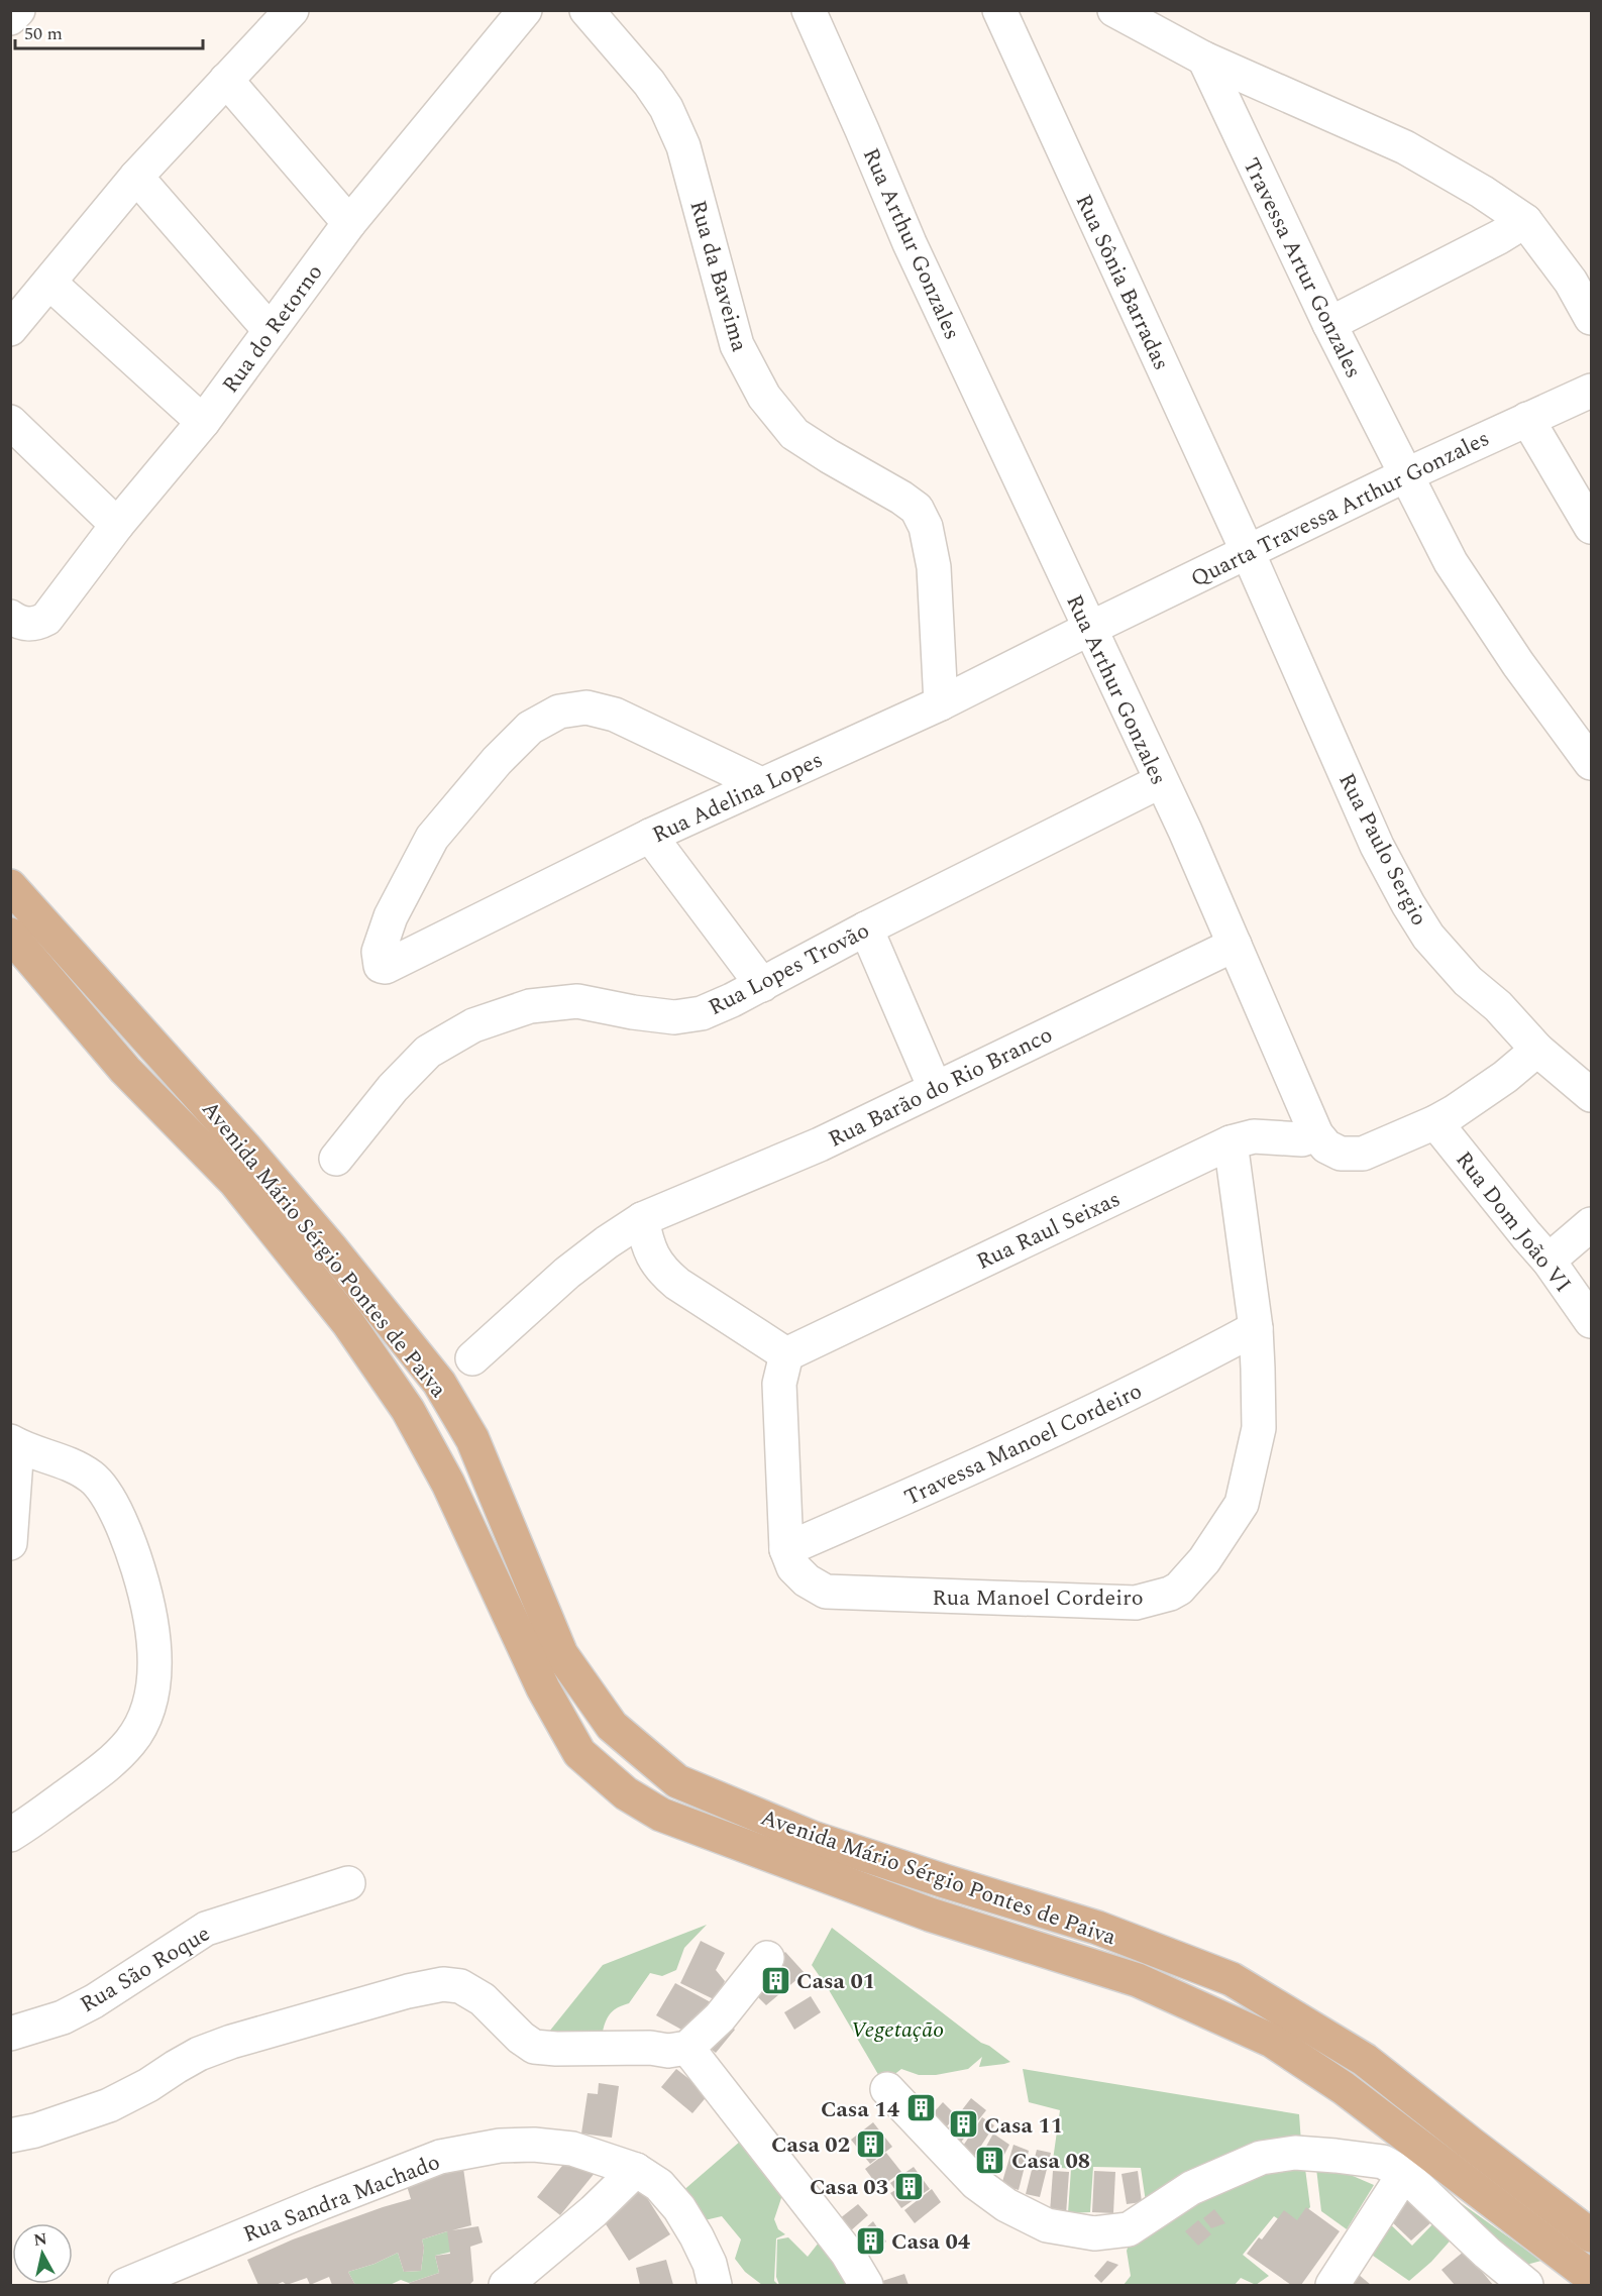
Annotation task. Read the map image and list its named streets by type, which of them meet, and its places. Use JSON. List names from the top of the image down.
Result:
{
  "streets": {
    "main road": ["Avenida Mário Sérgio Pontes de Paiva"],
    "street": [
      "Rua Arthur Gonzales",
      "Travessa Artur Gonzales",
      "Rua da Baveima",
      "Rua Sônia Barradas",
      "Rua do Retorno",
      "Quarta Travessa Arthur Gonzales",
      "Rua Adelina Lopes",
      "Rua Paulo Sergio",
      "Rua Lopes Trovão",
      "Rua Barão do Rio Branco",
      "Rua Dom João VI",
      "Rua Raul Seixas",
      "Travessa Manoel Cordeiro",
      "Rua Manoel Cordeiro",
      "Rua São Roque",
      "Rua Sandra Machado"
    ]
  },
  "crossings": [
    ["Rua Arthur Gonzales", "Quarta Travessa Arthur Gonzales"],
    ["Rua Arthur Gonzales", "Rua Adelina Lopes"],
    ["Rua Arthur Gonzales", "Rua Paulo Sergio"],
    ["Rua Arthur Gonzales", "Rua Lopes Trovão"],
    ["Rua Arthur Gonzales", "Rua Barão do Rio Branco"],
    ["Rua Arthur Gonzales", "Rua Dom João VI"],
    ["Rua Arthur Gonzales", "Rua Raul Seixas"],
    ["Travessa Artur Gonzales", "Quarta Travessa Arthur Gonzales"],
    ["Rua da Baveima", "Rua Adelina Lopes"],
    ["Rua Sônia Barradas", "Quarta Travessa Arthur Gonzales"],
    ["Rua Sônia Barradas", "Rua Paulo Sergio"],
    ["Quarta Travessa Arthur Gonzales", "Rua Adelina Lopes"],
    ["Quarta Travessa Arthur Gonzales", "Rua Paulo Sergio"],
    ["Rua Raul Seixas", "Rua Manoel Cordeiro"],
    ["Travessa Manoel Cordeiro", "Rua Manoel Cordeiro"]
  ],
  "parks": ["Vegetação"],
  "places": {
    "building": [
      "Casa 01",
      "Casa 14",
      "Casa 11",
      "Casa 02",
      "Casa 08",
      "Casa 03",
      "Casa 04"
    ]
  },
  "scale_bar": "50 m",
  "north": "top"
}
